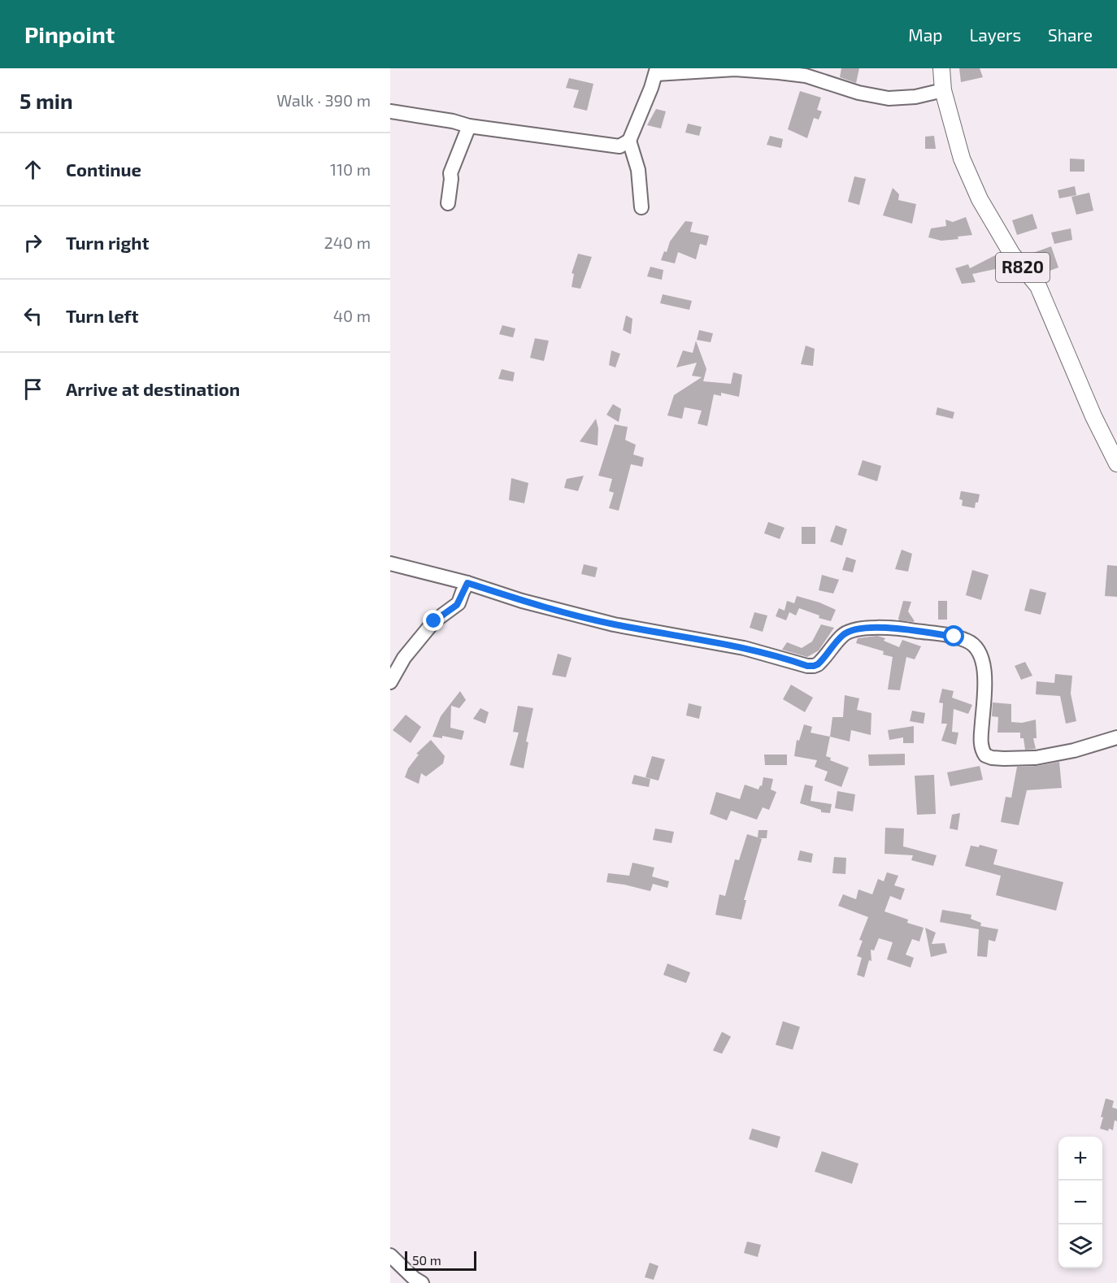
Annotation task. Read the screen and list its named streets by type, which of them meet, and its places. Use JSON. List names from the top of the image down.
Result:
{
  "streets": {
    "main road": ["R820"]
  },
  "scale_bar": "50 m",
  "page": {
    "header": "Pinpoint",
    "nav": ["Map", "Layers", "Share"],
    "heading": ["5 min", "Walk · 390 m"],
    "list": [
      ["Continue", "110 m"],
      ["Turn right", "240 m"],
      ["Turn left", "40 m"],
      "Arrive at destination"
    ],
    "map_buttons": ["+", "−"],
    "scale": "50 m"
  }
}
